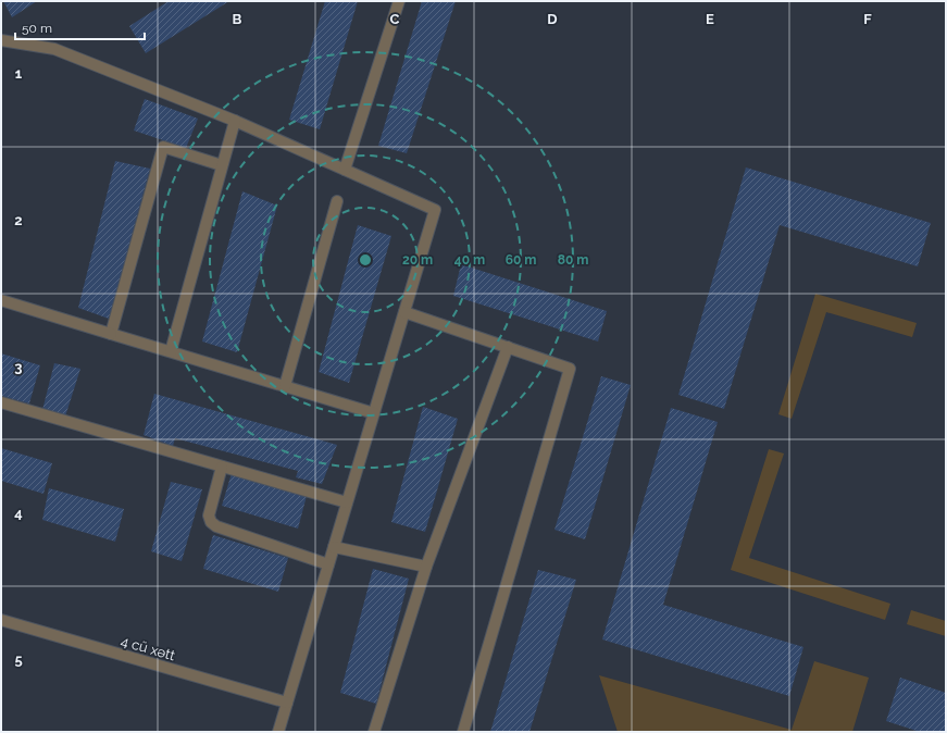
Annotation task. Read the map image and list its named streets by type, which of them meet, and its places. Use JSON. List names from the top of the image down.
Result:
{
  "streets": {
    "street": ["4 cü xətt"]
  },
  "scale_bar": "50 m",
  "grid": {
    "columns": [
      "B",
      "C",
      "D",
      "E",
      "F"
    ],
    "rows": [
      "1",
      "2",
      "3",
      "4",
      "5"
    ]
  },
  "rings": [
    "20 m",
    "40 m",
    "60 m",
    "80 m"
  ]
}
